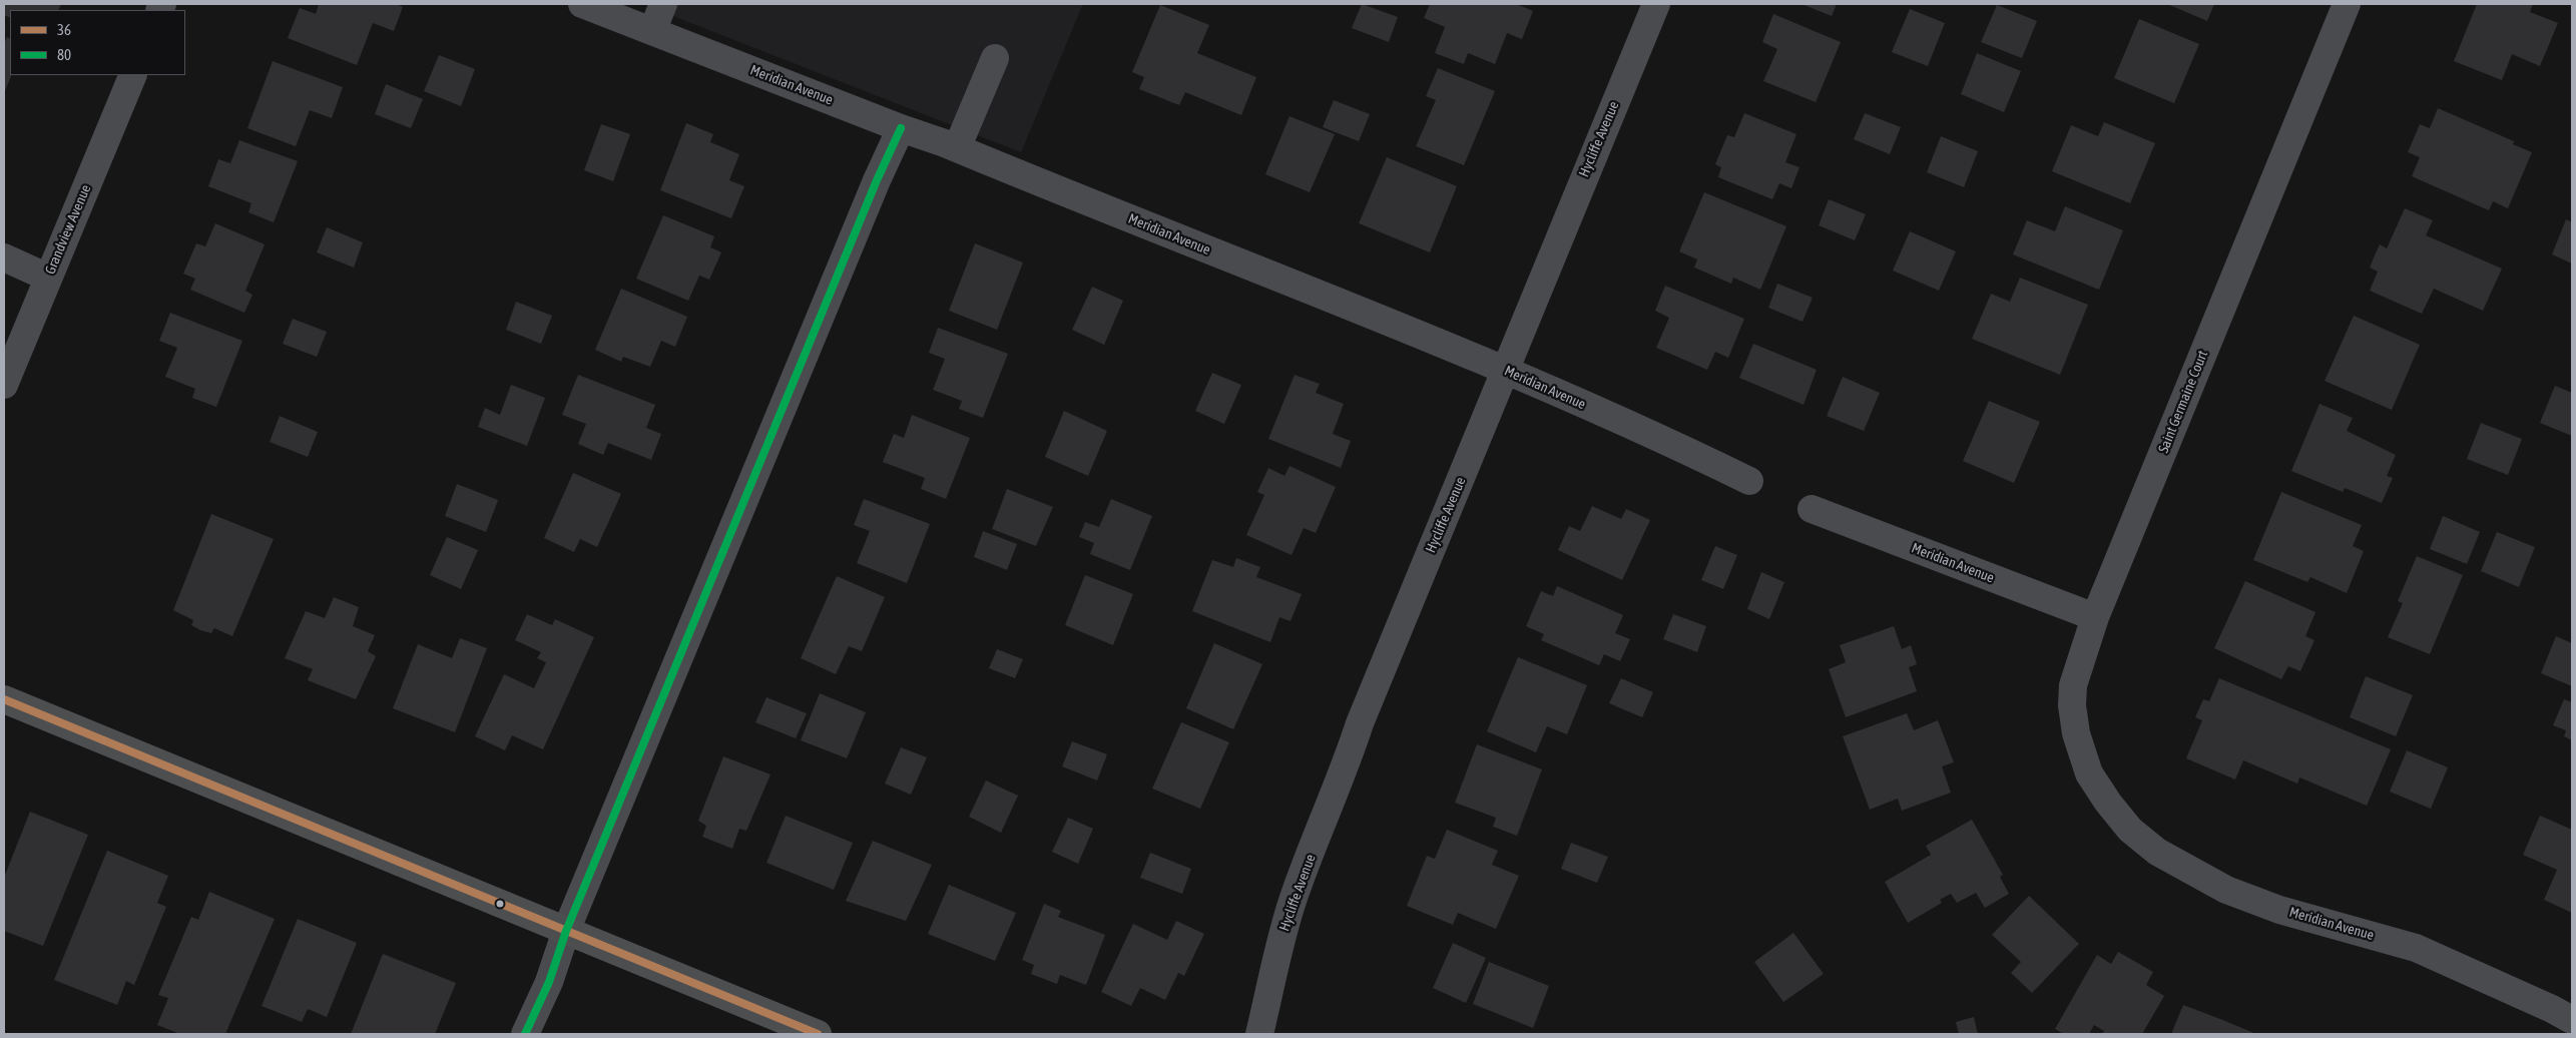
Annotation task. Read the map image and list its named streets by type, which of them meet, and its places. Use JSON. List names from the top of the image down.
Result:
{
  "streets": {
    "street": [
      "Meridian Avenue",
      "Hycliffe Avenue",
      "Grandview Avenue",
      "Saint Germaine Court"
    ]
  },
  "crossings": [
    ["Meridian Avenue", "Hycliffe Avenue"],
    ["Meridian Avenue", "Saint Germaine Court"]
  ],
  "lines": ["transit line 80", "transit line 36"],
  "legend": ["36", "80"]
}
